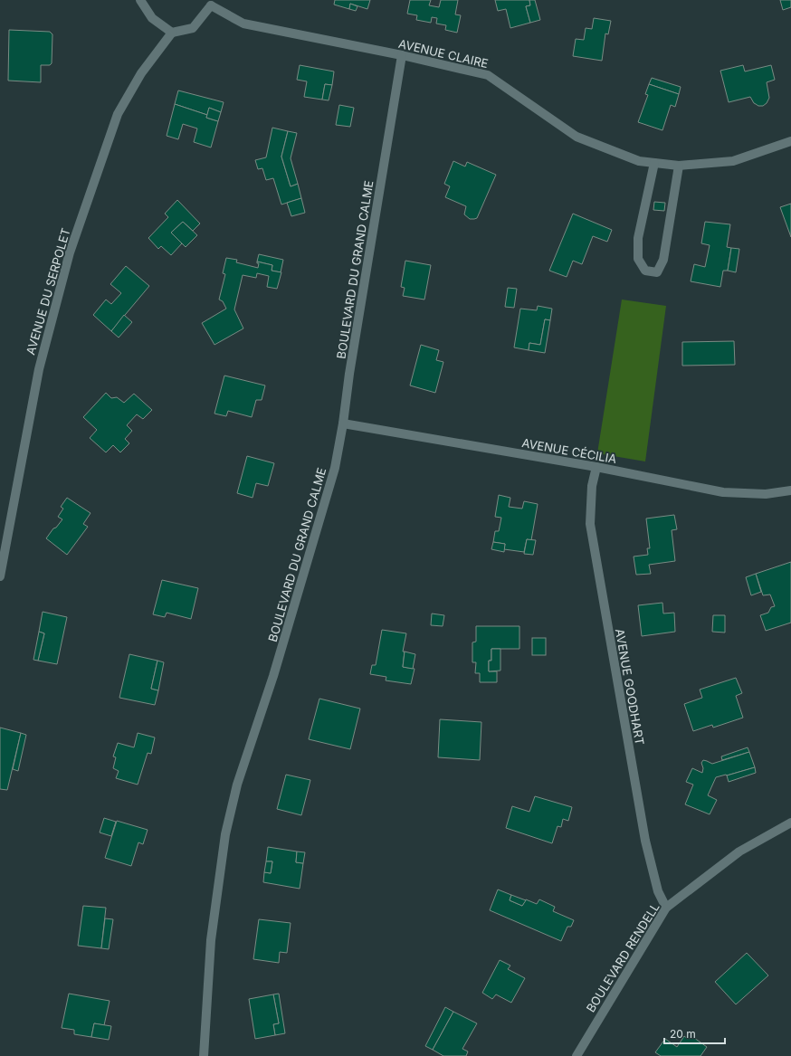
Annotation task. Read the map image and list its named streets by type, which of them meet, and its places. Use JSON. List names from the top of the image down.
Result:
{
  "streets": {
    "street": [
      "AVENUE CLAIRE",
      "BOULEVARD DU GRAND CALME",
      "AVENUE DU SERPOLET",
      "AVENUE CÉCILIA",
      "AVENUE GOODHART",
      "BOULEVARD RENDELL"
    ]
  },
  "crossings": [
    ["AVENUE CLAIRE", "BOULEVARD DU GRAND CALME"],
    ["BOULEVARD DU GRAND CALME", "AVENUE CÉCILIA"],
    ["AVENUE CÉCILIA", "AVENUE GOODHART"],
    ["AVENUE GOODHART", "BOULEVARD RENDELL"]
  ],
  "scale_bar": "20 m"
}
